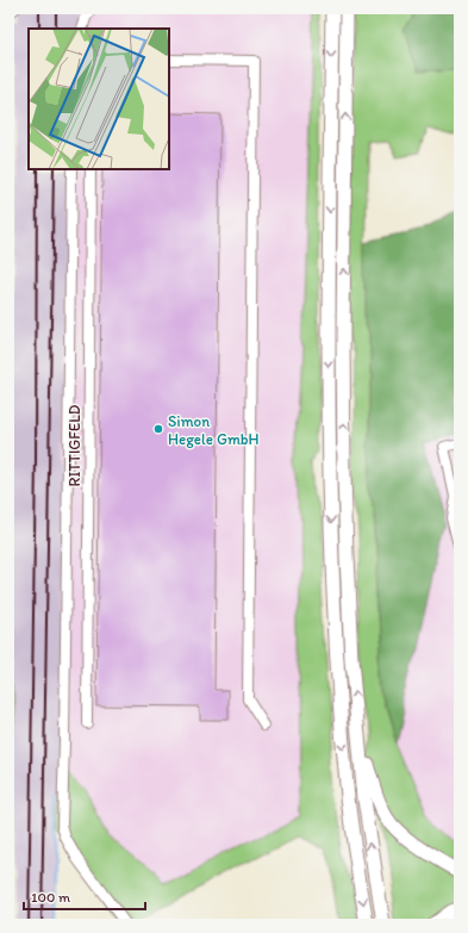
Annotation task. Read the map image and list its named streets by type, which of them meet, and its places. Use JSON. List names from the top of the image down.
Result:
{
  "streets": {
    "street": ["RITTIGFELD"]
  },
  "places": ["Simon Hegele GmbH"],
  "scale_bar": "100 m"
}
